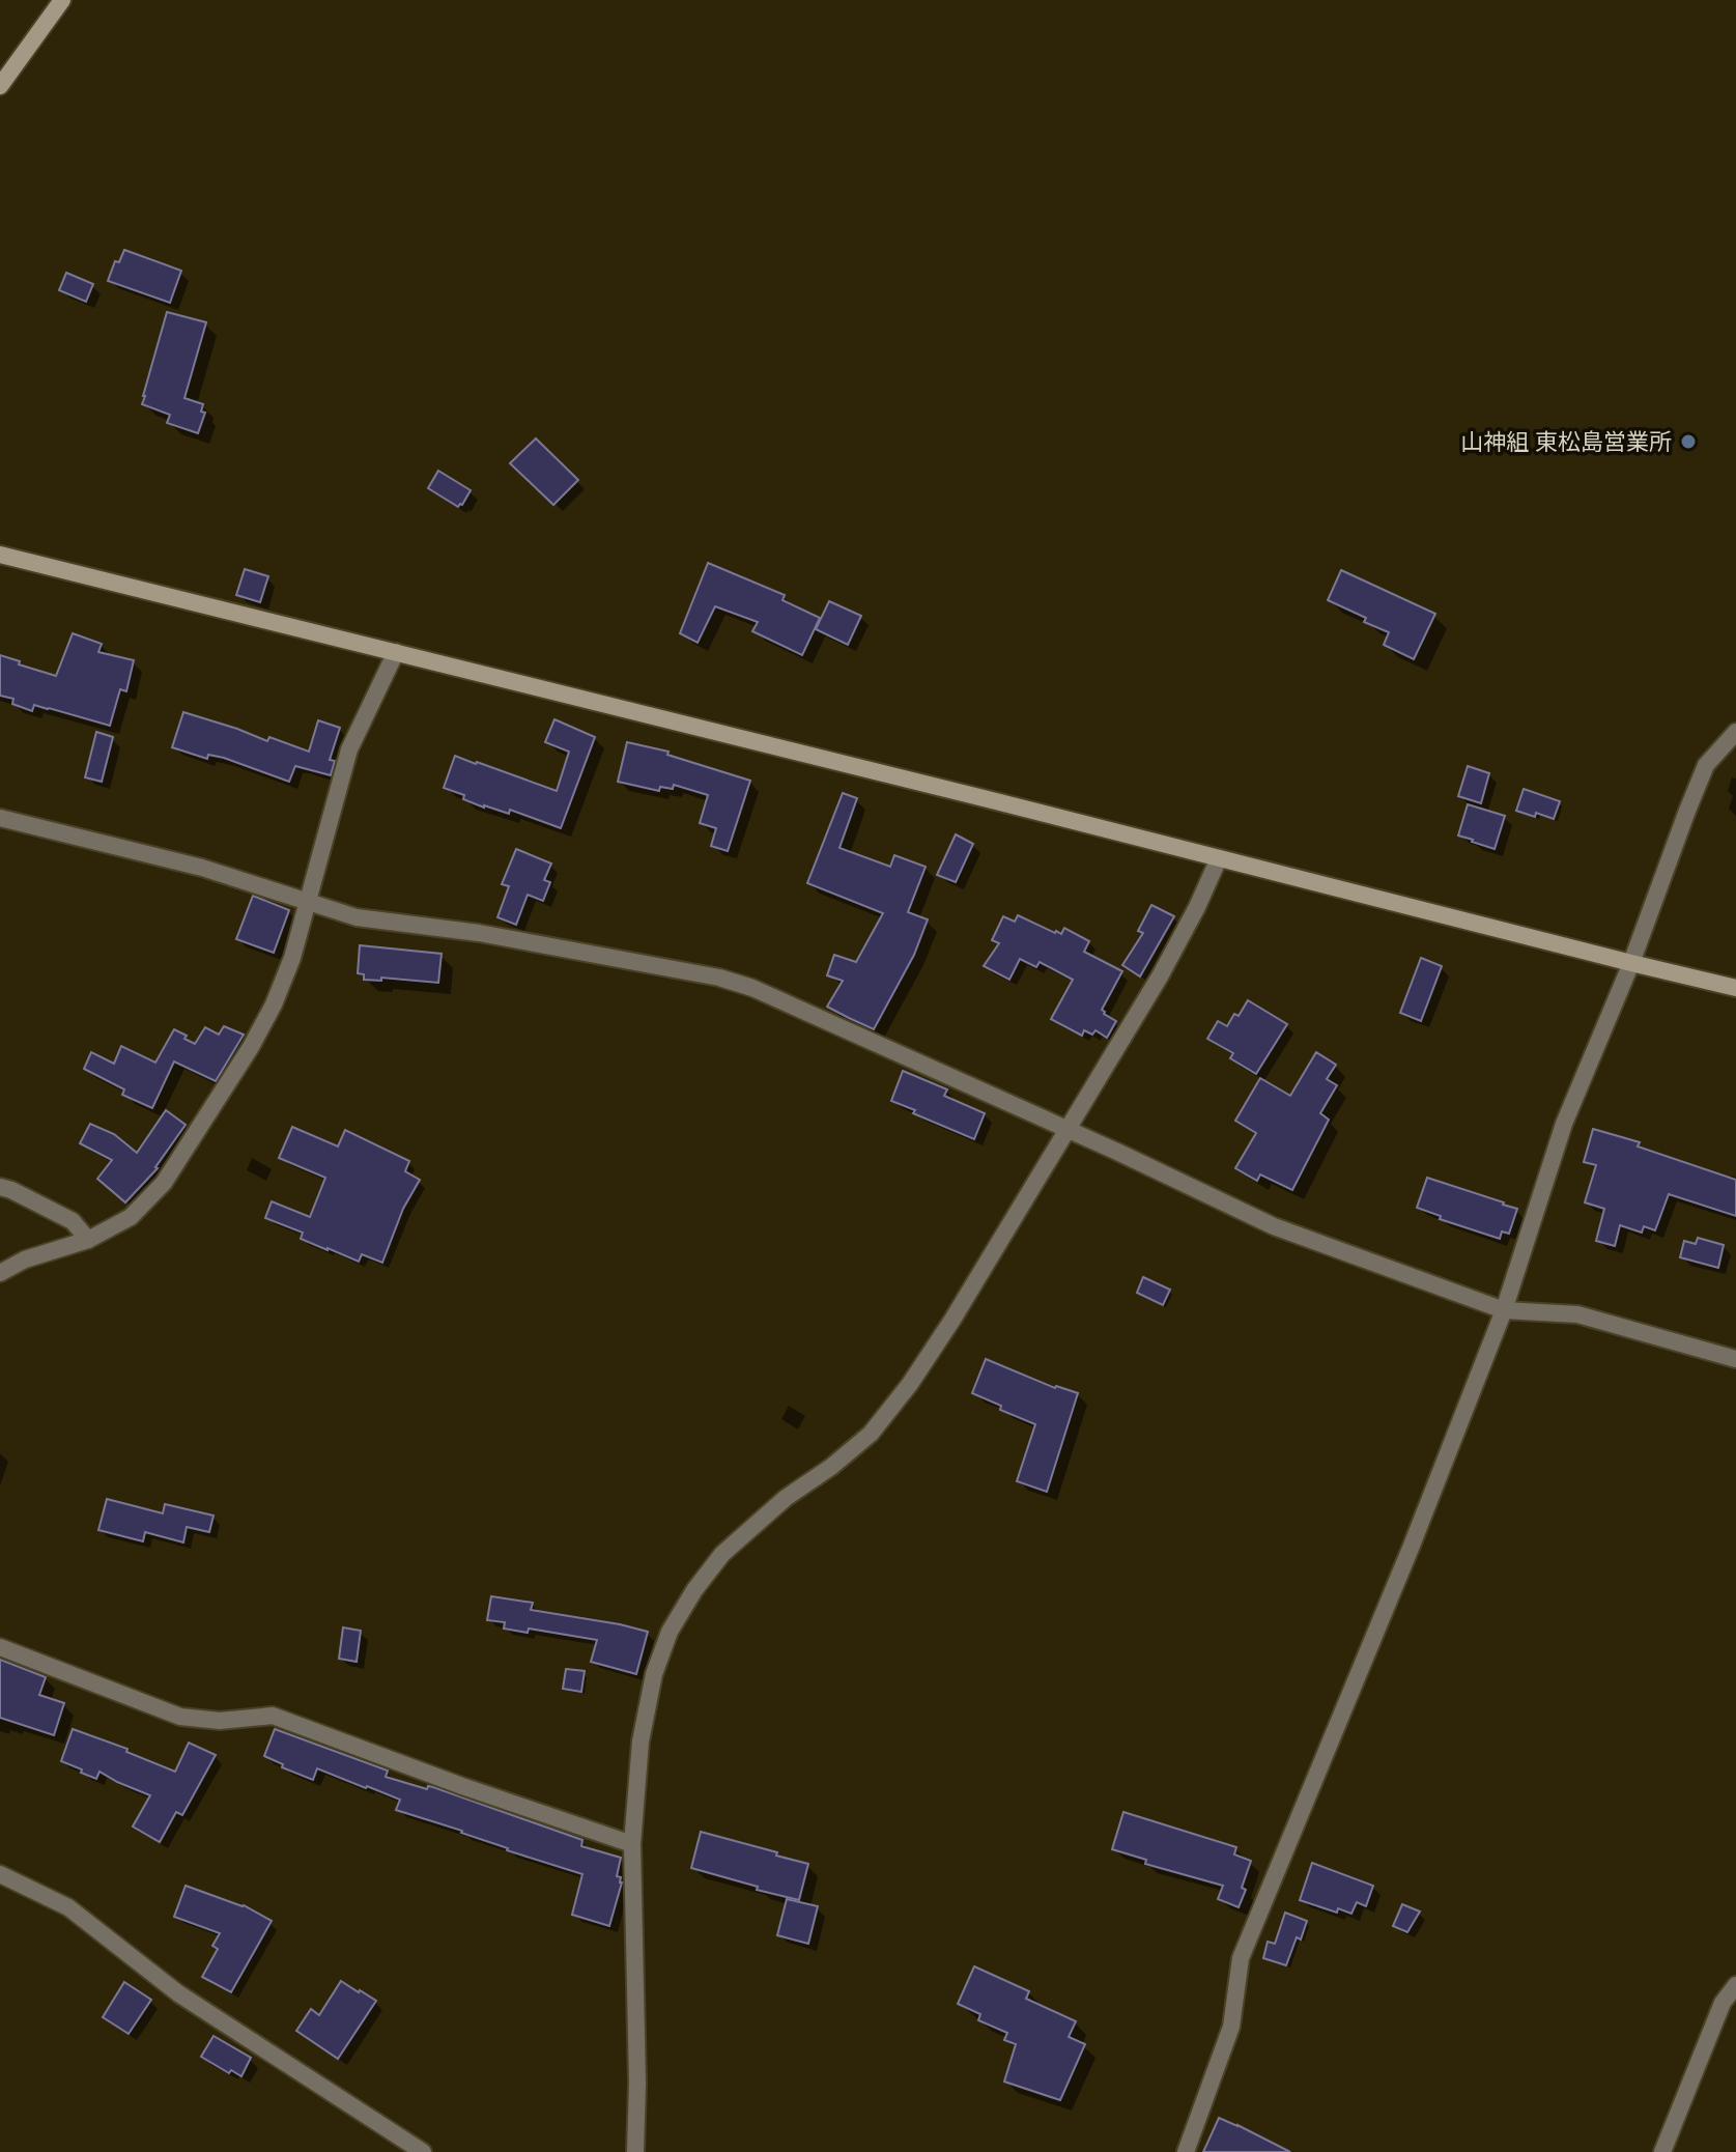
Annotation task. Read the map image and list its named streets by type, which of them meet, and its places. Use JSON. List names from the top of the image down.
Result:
{
  "places": ["山神組 東松島営業所"]
}
